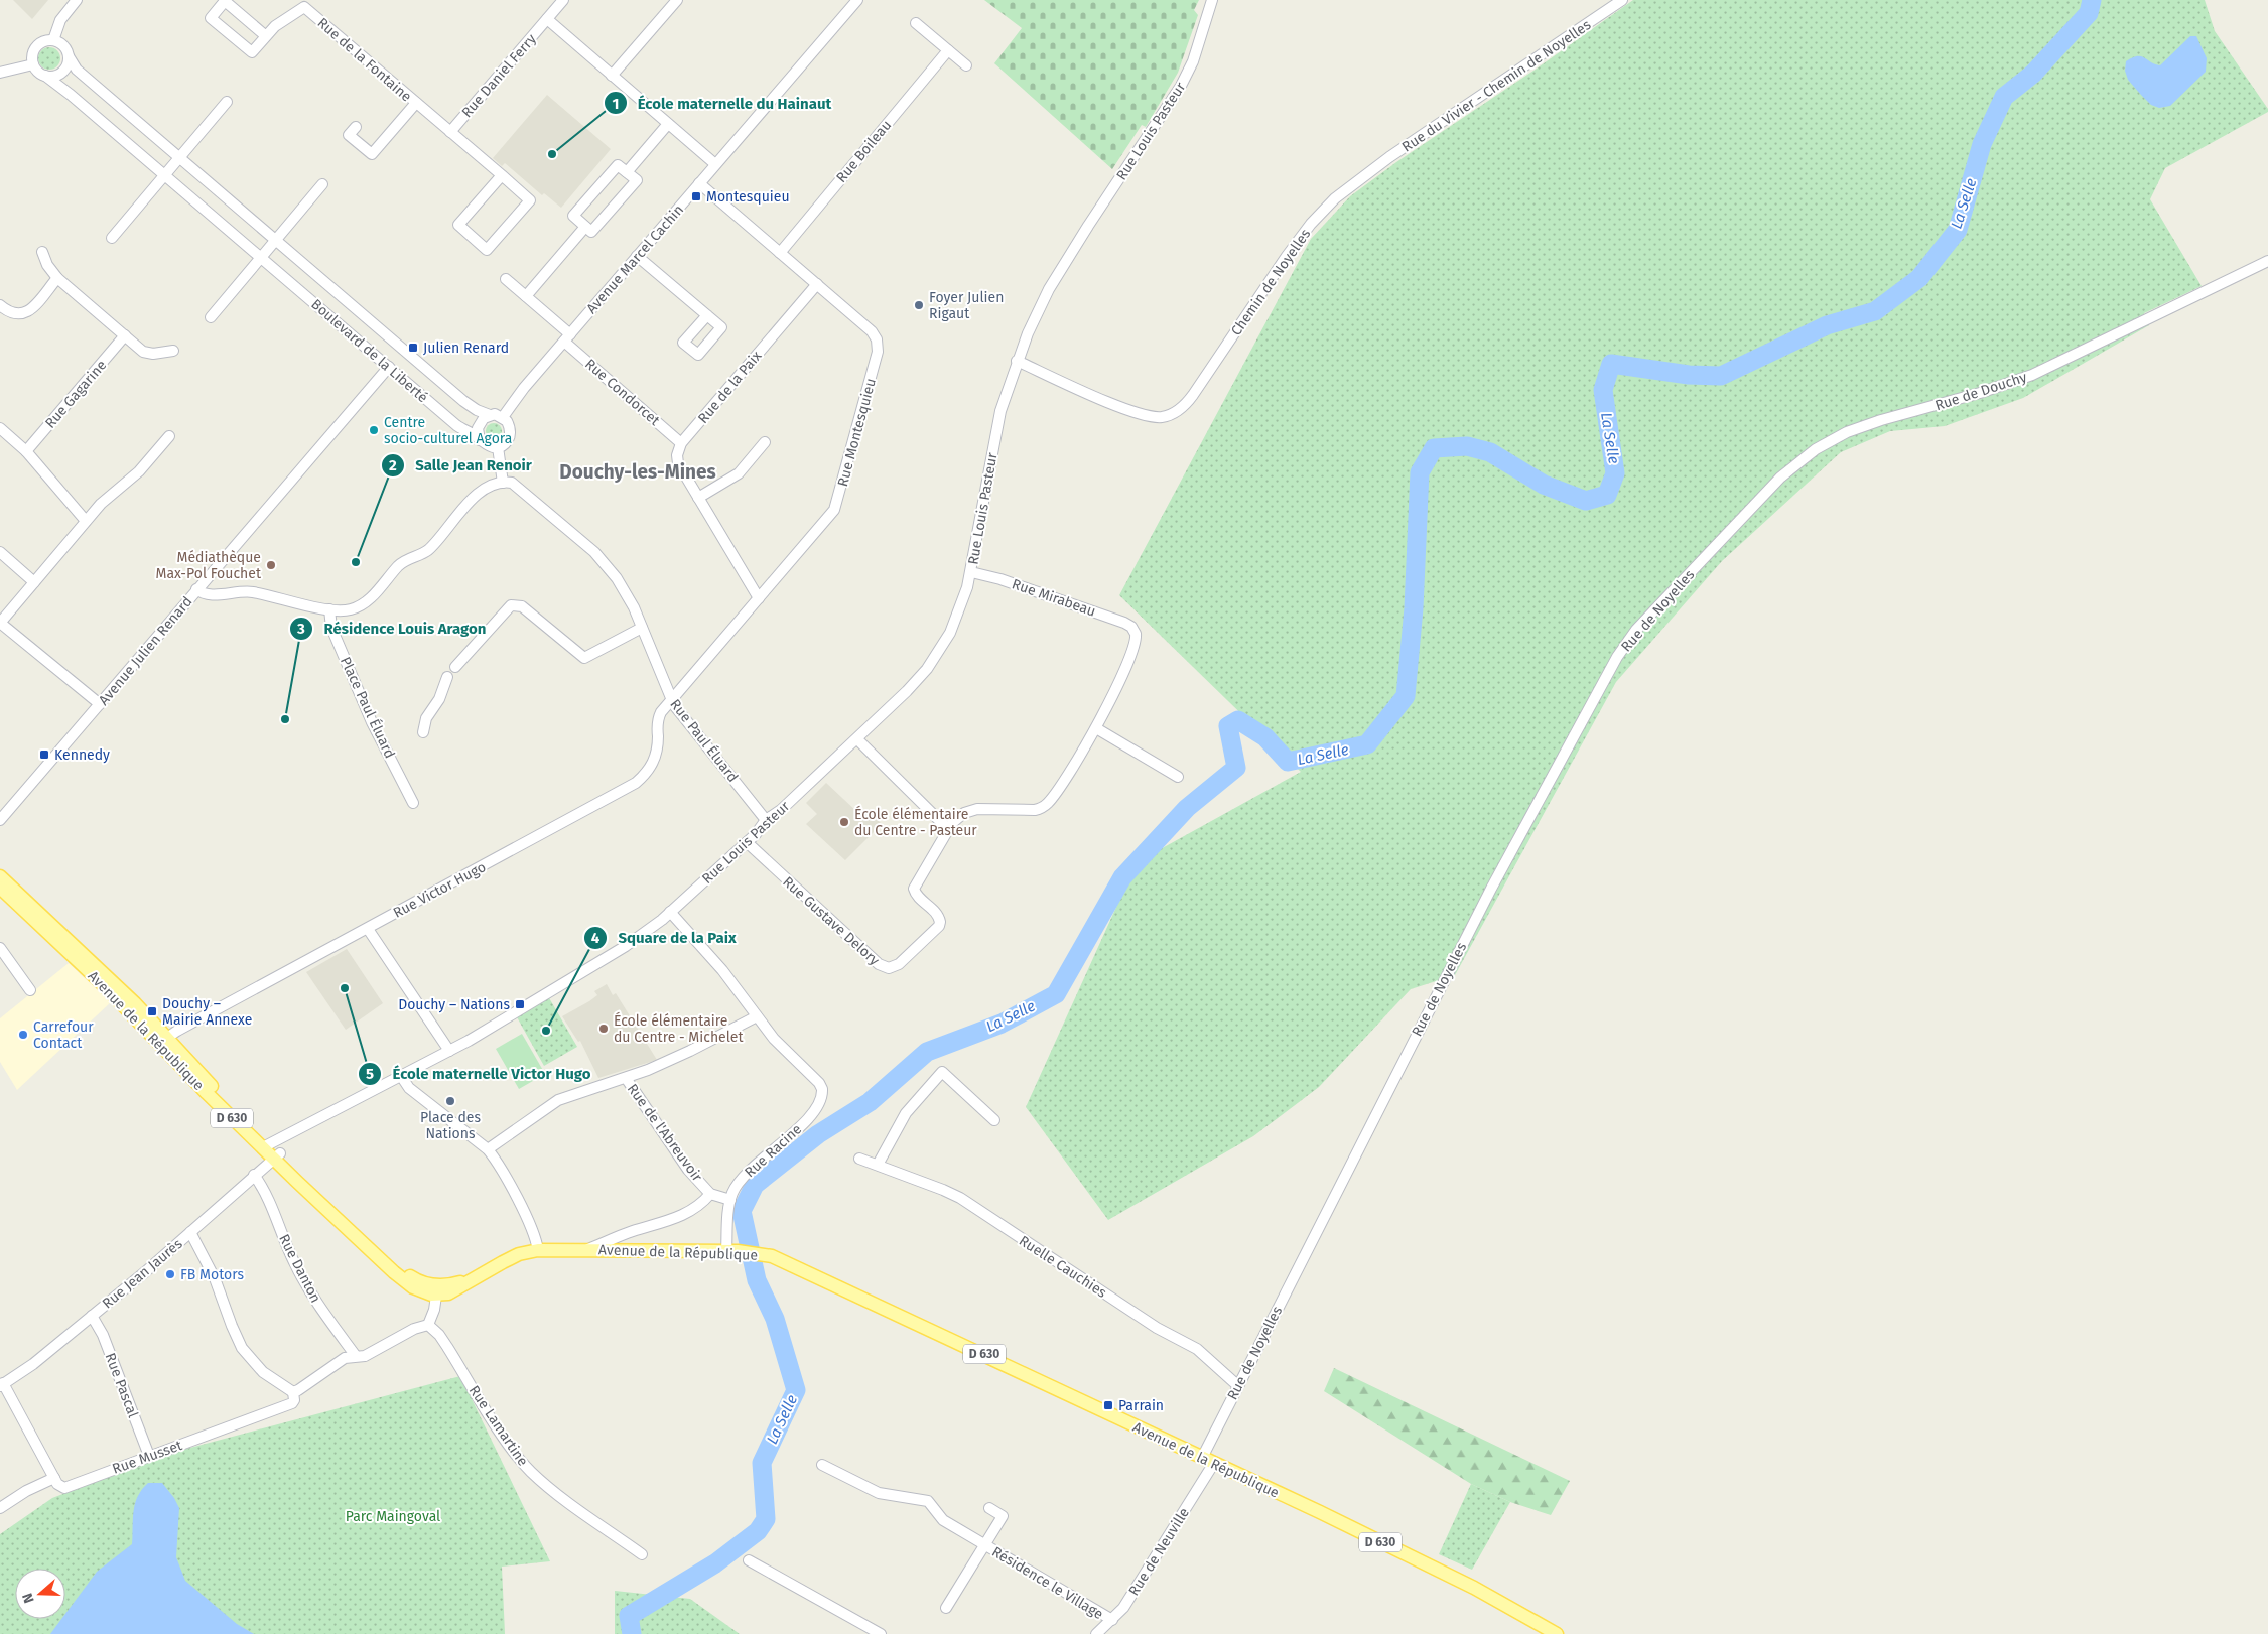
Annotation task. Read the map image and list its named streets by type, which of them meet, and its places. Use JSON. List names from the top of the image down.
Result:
{
  "streets": {
    "main road": ["Avenue de la République", "D 630"],
    "street": [
      "Rue de la Fontaine",
      "Rue Daniel Ferry",
      "Rue du Vivier - Chemin de Noyelles",
      "Rue Louis Pasteur",
      "Rue Boileau",
      "Avenue Marcel Cachin",
      "Chemin de Noyelles",
      "Boulevard de la Liberté",
      "Rue de la Paix",
      "Rue de Douchy",
      "Rue Condorcet",
      "Rue Gagarine",
      "Rue Montesquieu",
      "Rue Mirabeau",
      "Rue de Noyelles",
      "Avenue Julien Renard",
      "Place Paul Éluard",
      "Rue Paul Éluard",
      "Rue Victor Hugo",
      "Rue Gustave Delory",
      "Rue de l'Abreuvoir",
      "Rue Racine",
      "Ruelle Cauchies",
      "Rue Danton",
      "Rue Jean Jaurès",
      "Rue Pascal",
      "Rue Lamartine",
      "Rue Musset",
      "Rue de Neuville",
      "Résidence le Village"
    ]
  },
  "crossings": [
    ["Rue de la Fontaine", "Rue Daniel Ferry"],
    ["Rue du Vivier - Chemin de Noyelles", "Chemin de Noyelles"],
    ["Rue Louis Pasteur", "Chemin de Noyelles"],
    ["Rue Louis Pasteur", "Rue Mirabeau"],
    ["Rue Louis Pasteur", "Rue Paul Éluard"],
    ["Rue Louis Pasteur", "Rue Gustave Delory"],
    ["Rue Louis Pasteur", "Avenue de la République"],
    ["Rue Louis Pasteur", "Rue Jean Jaurès"],
    ["Rue Boileau", "Rue Montesquieu"],
    ["Avenue Marcel Cachin", "Boulevard de la Liberté"],
    ["Avenue Marcel Cachin", "Rue Condorcet"],
    ["Avenue Marcel Cachin", "Rue Montesquieu"],
    ["Boulevard de la Liberté", "Avenue Julien Renard"],
    ["Rue de la Paix", "Rue Condorcet"],
    ["Rue de la Paix", "Rue Montesquieu"],
    ["Rue de Douchy", "Rue de Noyelles"],
    ["Rue Montesquieu", "Rue Paul Éluard"],
    ["Rue Montesquieu", "Rue Victor Hugo"],
    ["Rue de Noyelles", "Avenue de la République"],
    ["Rue de Noyelles", "Ruelle Cauchies"],
    ["Rue Paul Éluard", "Rue Victor Hugo"],
    ["Rue Victor Hugo", "Avenue de la République"],
    ["Avenue de la République", "Rue de l'Abreuvoir"],
    ["Avenue de la République", "Rue Racine"],
    ["Avenue de la République", "Rue Jean Jaurès"],
    ["Avenue de la République", "Rue de Neuville"],
    ["Rue de l'Abreuvoir", "Rue Racine"],
    ["Rue Danton", "Rue Jean Jaurès"],
    ["Rue Jean Jaurès", "Rue Pascal"],
    ["Rue Pascal", "Rue Musset"],
    ["Rue de Neuville", "Résidence le Village"]
  ],
  "districts": ["Douchy-les-Mines"],
  "water": ["La Selle"],
  "parks": ["Parc Maingoval"],
  "places": {
    "other": [
      "École maternelle du Hainaut",
      "Foyer Julien Rigaut",
      "Centre socio-culturel Agora",
      "Salle Jean Renoir",
      "Médiathèque Max-Pol Fouchet",
      "Résidence Louis Aragon",
      "École élémentaire du Centre - Pasteur",
      "École maternelle Victor Hugo",
      "École élémentaire du Centre - Michelet",
      "Square de la Paix",
      "Carrefour Contact",
      "Place des Nations",
      "FB Motors"
    ],
    "transit": [
      "Montesquieu",
      "Julien Renard",
      "Kennedy",
      "Douchy – Nations",
      "Douchy – Mairie Annexe",
      "Parrain"
    ]
  },
  "north": "left"
}
